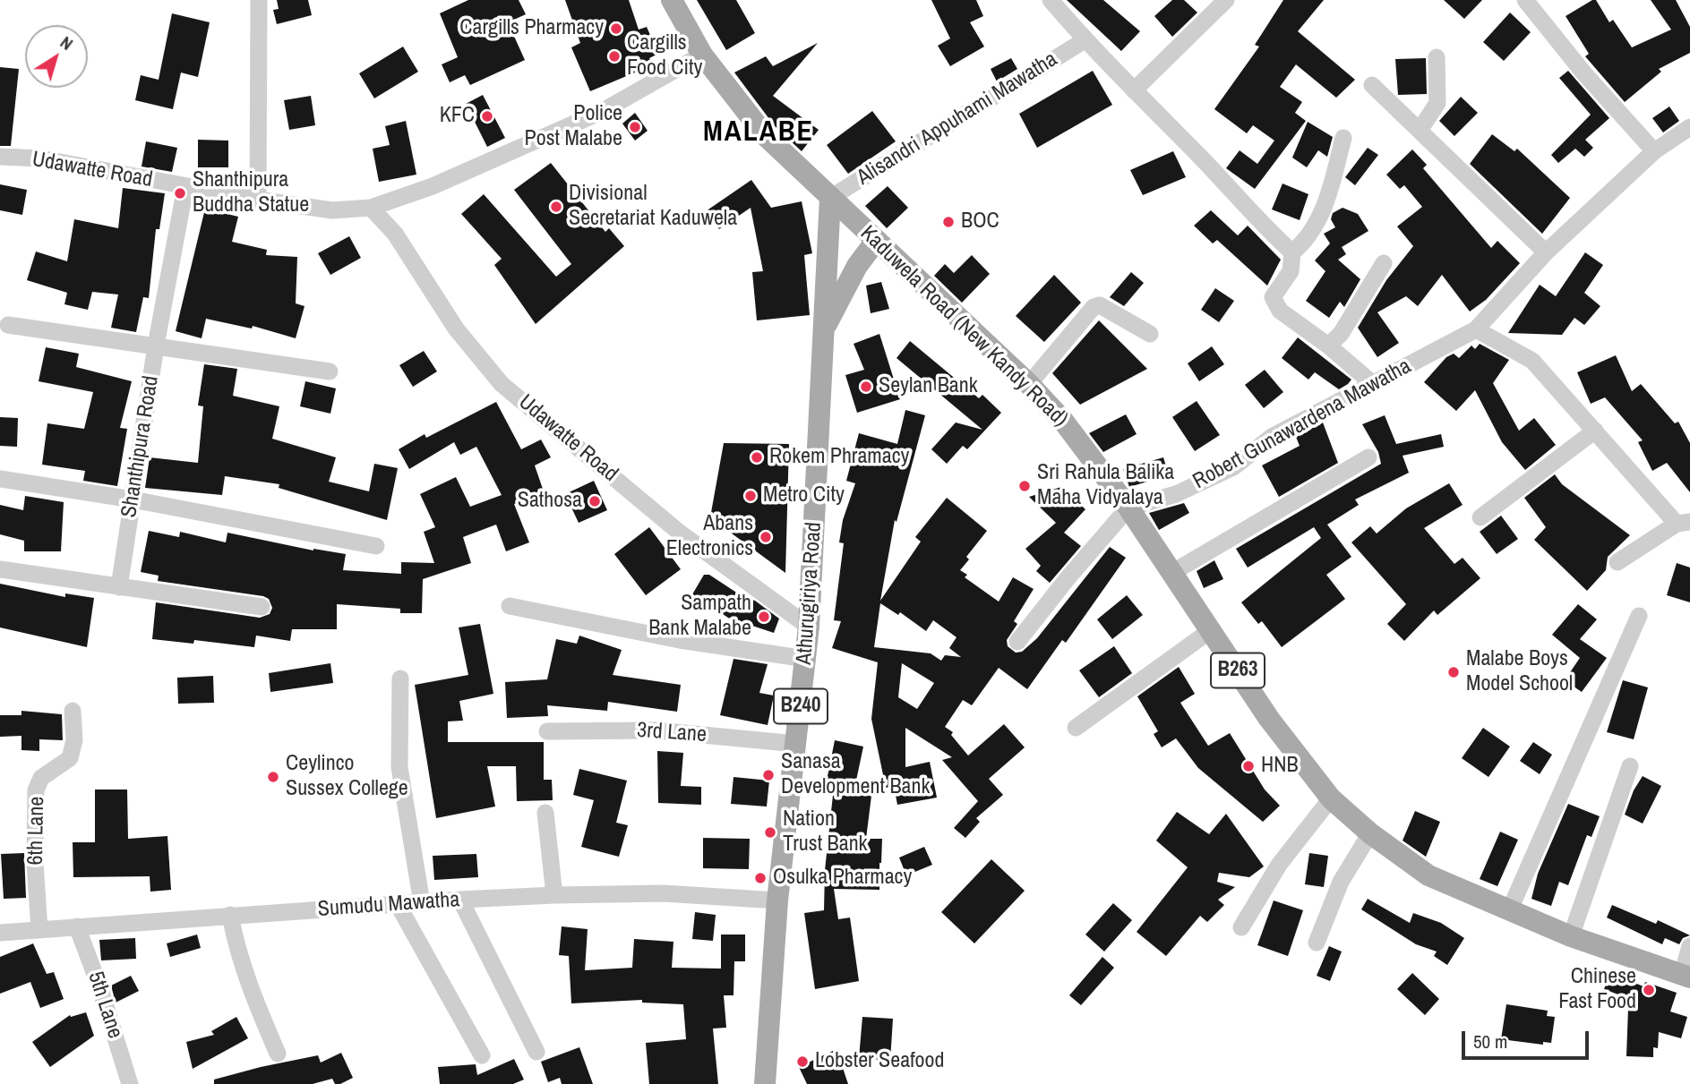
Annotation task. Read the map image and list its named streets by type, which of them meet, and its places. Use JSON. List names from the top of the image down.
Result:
{
  "streets": {
    "main road": [
      "Kaduwela Road (New Kandy Road)",
      "Athurugiriya Road",
      "B263",
      "B240"
    ],
    "street": [
      "Alisandri Appuhami Mawatha",
      "Udawatte Road",
      "Robert Gunawardena Mawatha",
      "Shanthipura Road",
      "3rd Lane",
      "6th Lane",
      "Sumudu Mawatha",
      "5th Lane"
    ]
  },
  "crossings": [
    ["Alisandri Appuhami Mawatha", "Kaduwela Road (New Kandy Road)"],
    ["Alisandri Appuhami Mawatha", "Athurugiriya Road"],
    ["Udawatte Road", "Kaduwela Road (New Kandy Road)"],
    ["Udawatte Road", "Shanthipura Road"],
    ["Udawatte Road", "Athurugiriya Road"],
    ["Kaduwela Road (New Kandy Road)", "Robert Gunawardena Mawatha"],
    ["Kaduwela Road (New Kandy Road)", "Athurugiriya Road"],
    ["Athurugiriya Road", "3rd Lane"],
    ["Athurugiriya Road", "Sumudu Mawatha"],
    ["6th Lane", "Sumudu Mawatha"],
    ["Sumudu Mawatha", "5th Lane"]
  ],
  "districts": ["MALABE"],
  "places": [
    "Cargills Pharmacy",
    "Cargills Food City",
    "KFC",
    "Police Post Malabe",
    "Shanthipura Buddha Statue",
    "Divisional Secretariat Kaduwela",
    "BOC",
    "Seylan Bank",
    "Rokem Phramacy",
    "Sri Rahula Balika Maha Vidyalaya",
    "Metro City",
    "Sathosa",
    "Abans Electronics",
    "Sampath Bank Malabe",
    "Malabe Boys Model School",
    "HNB",
    "Sanasa Development Bank",
    "Ceylinco Sussex College",
    "Nation Trust Bank",
    "Osulka Pharmacy",
    "Chinese Fast Food",
    "Lobster Seafood"
  ],
  "scale_bar": "50 m",
  "north": "top right"
}
